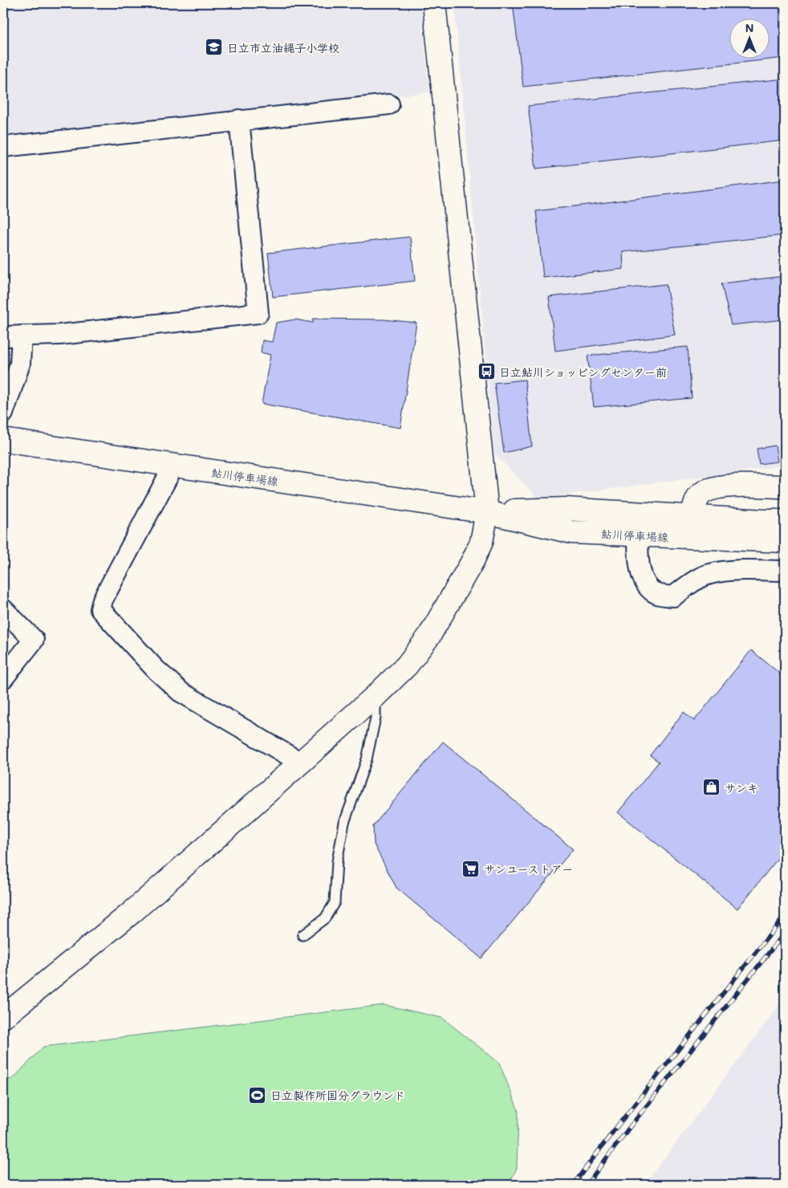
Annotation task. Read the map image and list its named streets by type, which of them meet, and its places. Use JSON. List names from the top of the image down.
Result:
{
  "streets": {
    "street": ["鮎川停車場線"]
  },
  "places": {
    "school or university": ["日立市立油縄子小学校"],
    "bus stop": ["日立鮎川ショッピングセンター前"],
    "shop": ["サンキ"],
    "supermarket": ["サンユーストアー"],
    "sports": ["日立製作所国分グラウンド"]
  },
  "north": "top"
}
